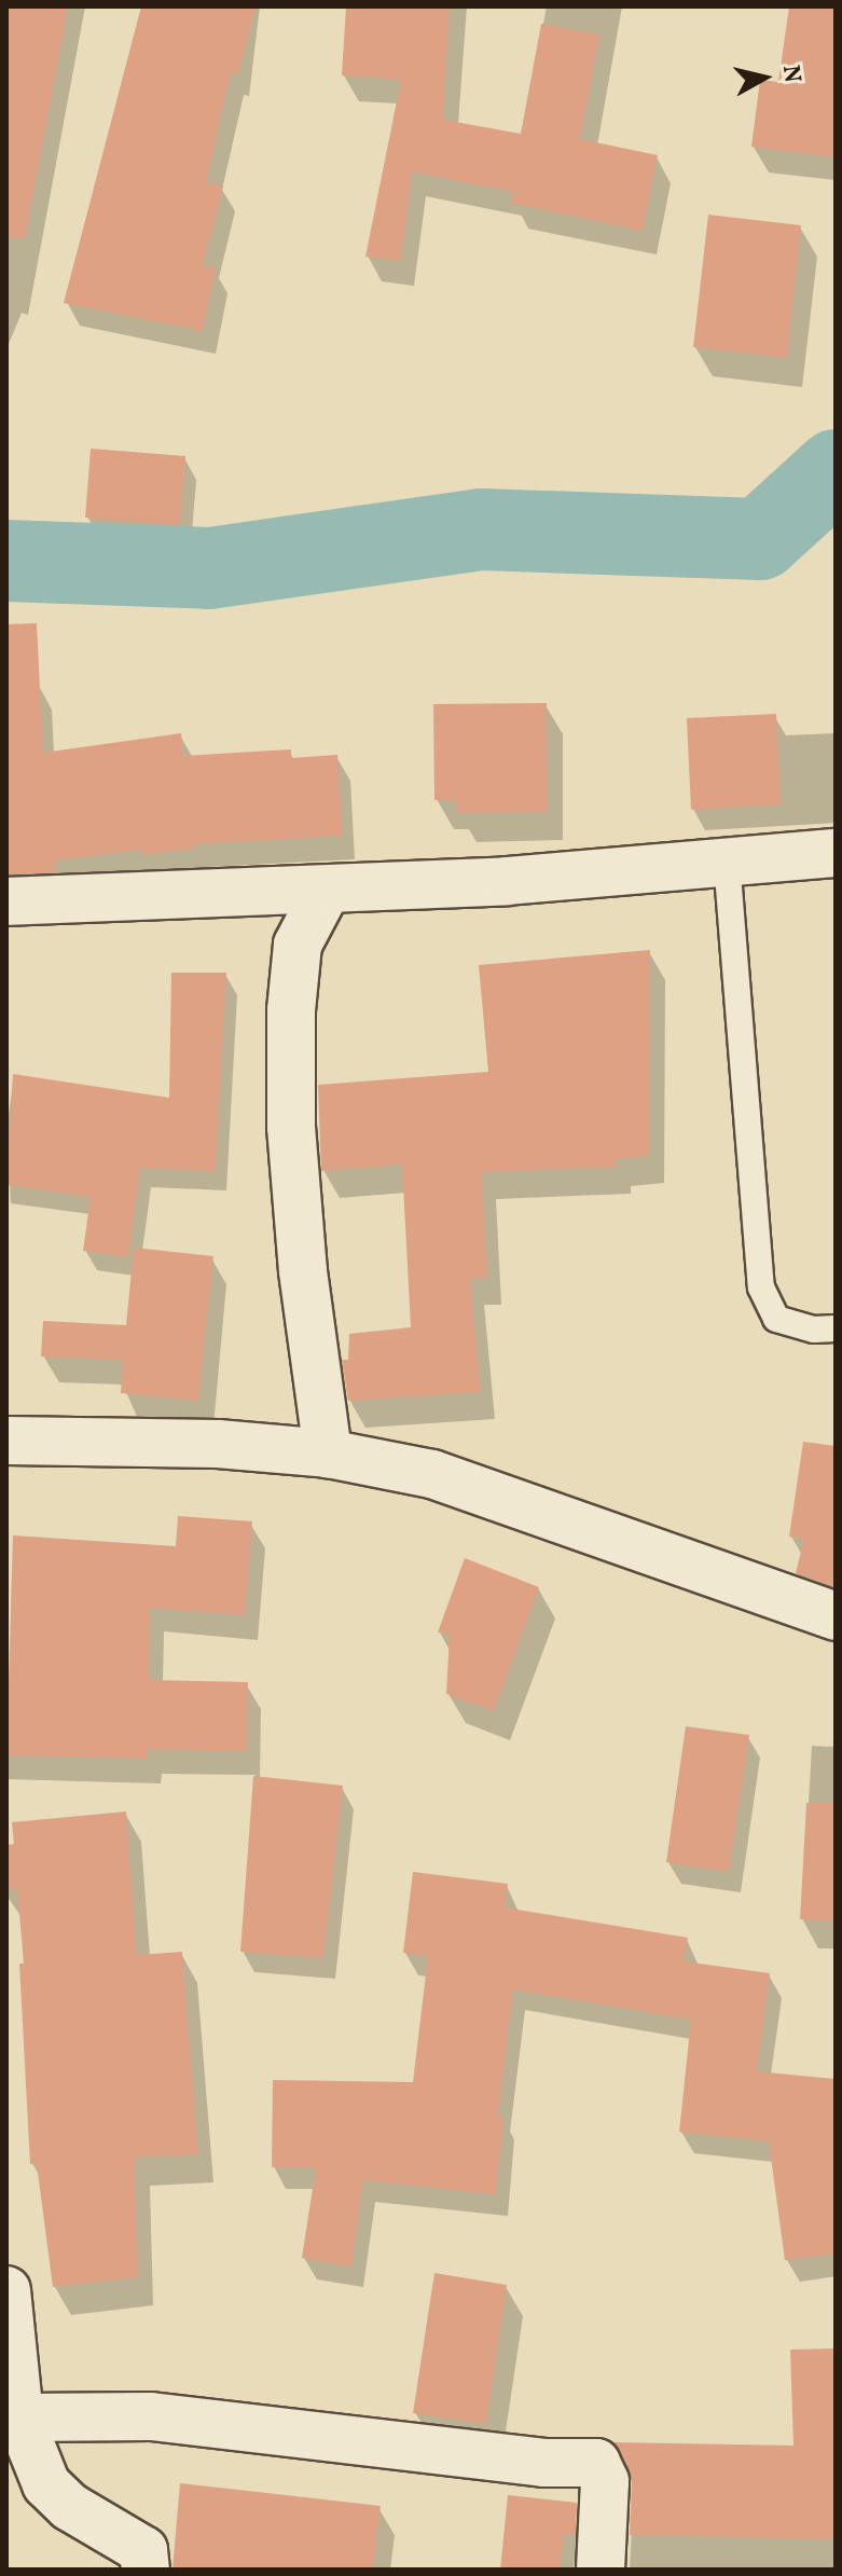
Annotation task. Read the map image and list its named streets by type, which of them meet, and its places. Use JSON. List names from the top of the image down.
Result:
{
  "north": "right"
}
